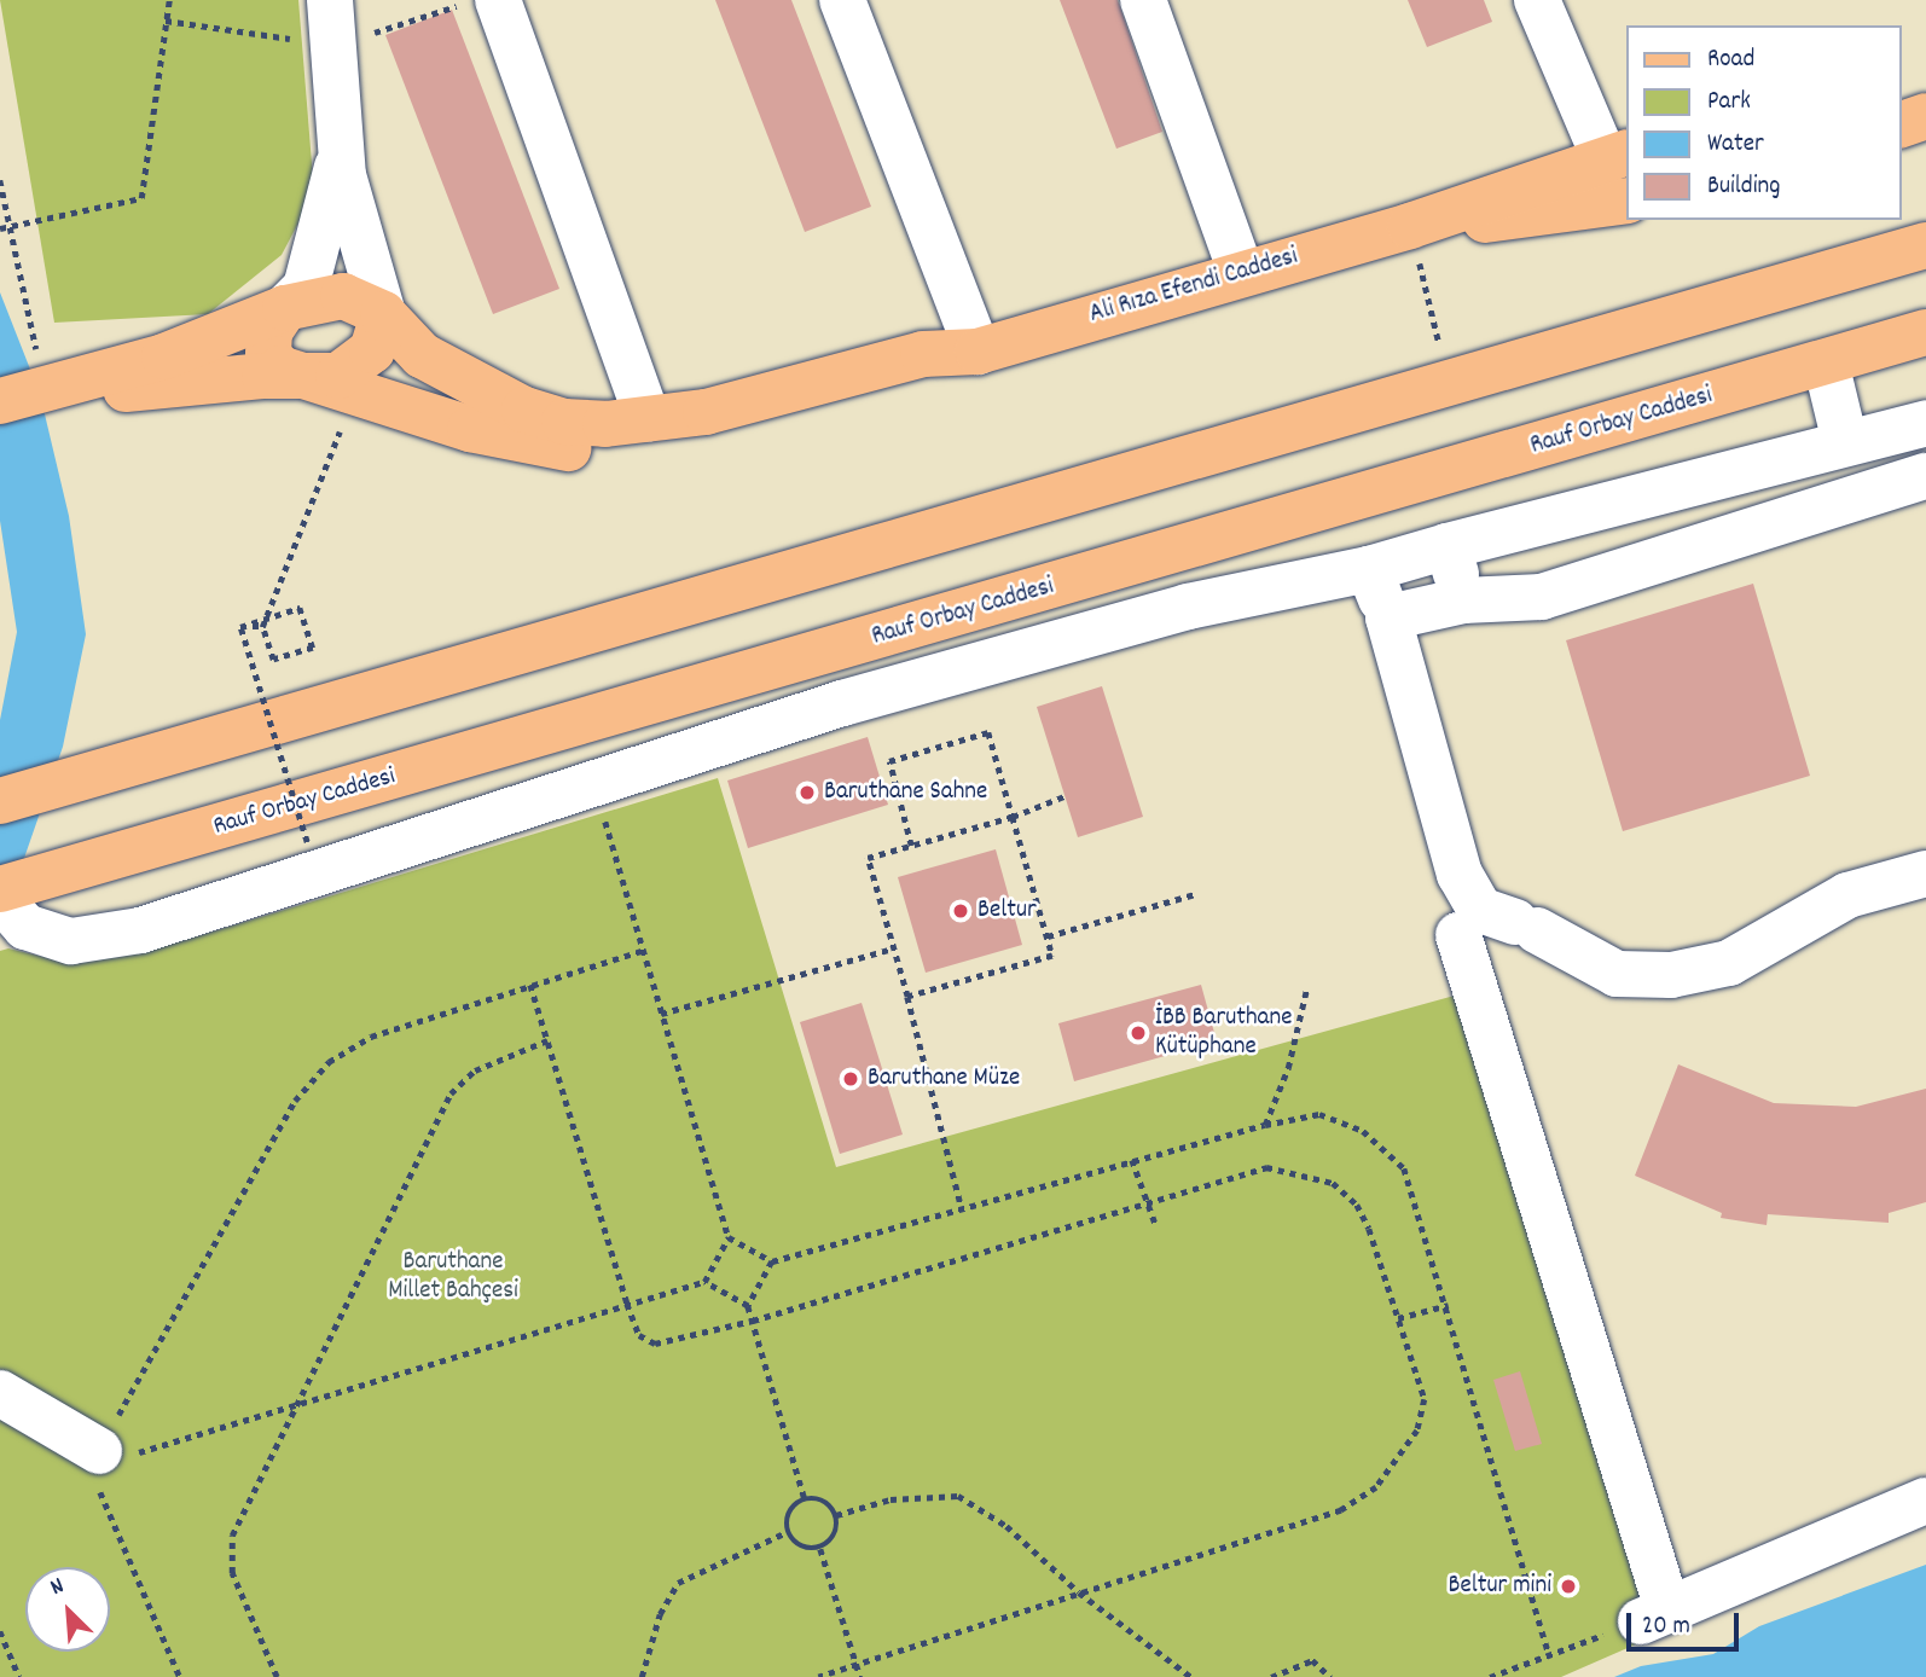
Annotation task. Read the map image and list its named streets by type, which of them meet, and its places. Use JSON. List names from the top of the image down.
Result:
{
  "streets": {
    "main road": ["Ali Rıza Efendi Caddesi", "Rauf Orbay Caddesi"]
  },
  "parks": ["Baruthane Millet Bahçesi"],
  "places": [
    "Baruthane Sahne",
    "Beltur",
    "İBB Baruthane Kütüphane",
    "Baruthane Müze",
    "Beltur mini"
  ],
  "legend": [
    "Road",
    "Park",
    "Water",
    "Building"
  ],
  "scale_bar": "20 m",
  "north": "top left"
}
